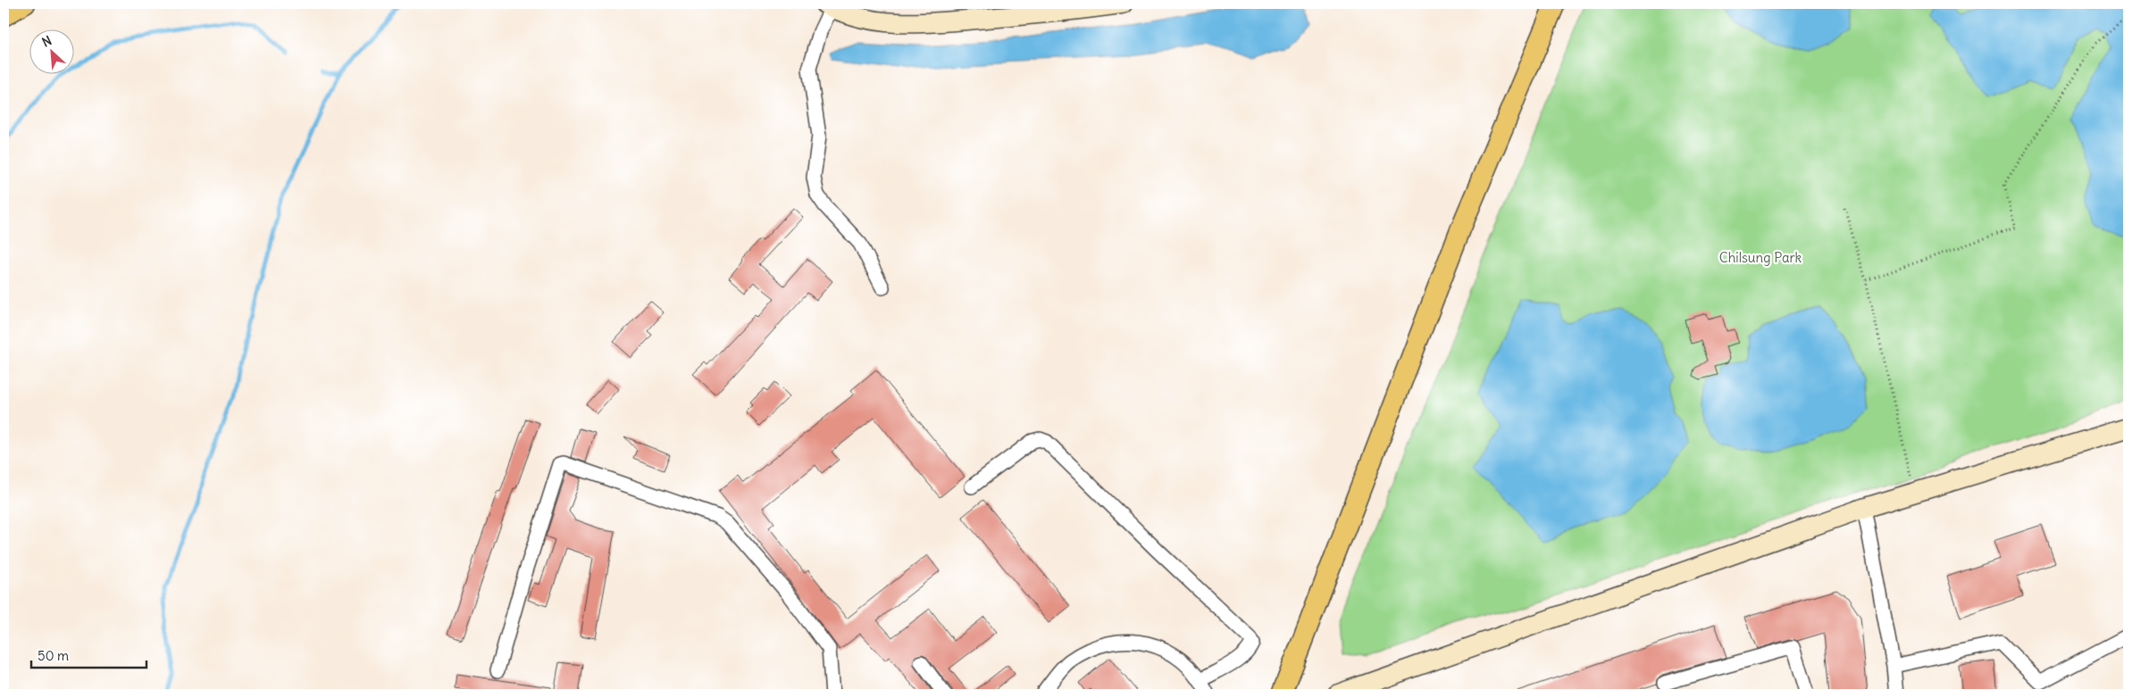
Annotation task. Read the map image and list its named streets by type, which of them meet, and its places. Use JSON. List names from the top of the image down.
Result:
{
  "parks": ["Chilsung Park"],
  "scale_bar": "50 m",
  "north": "top left"
}
